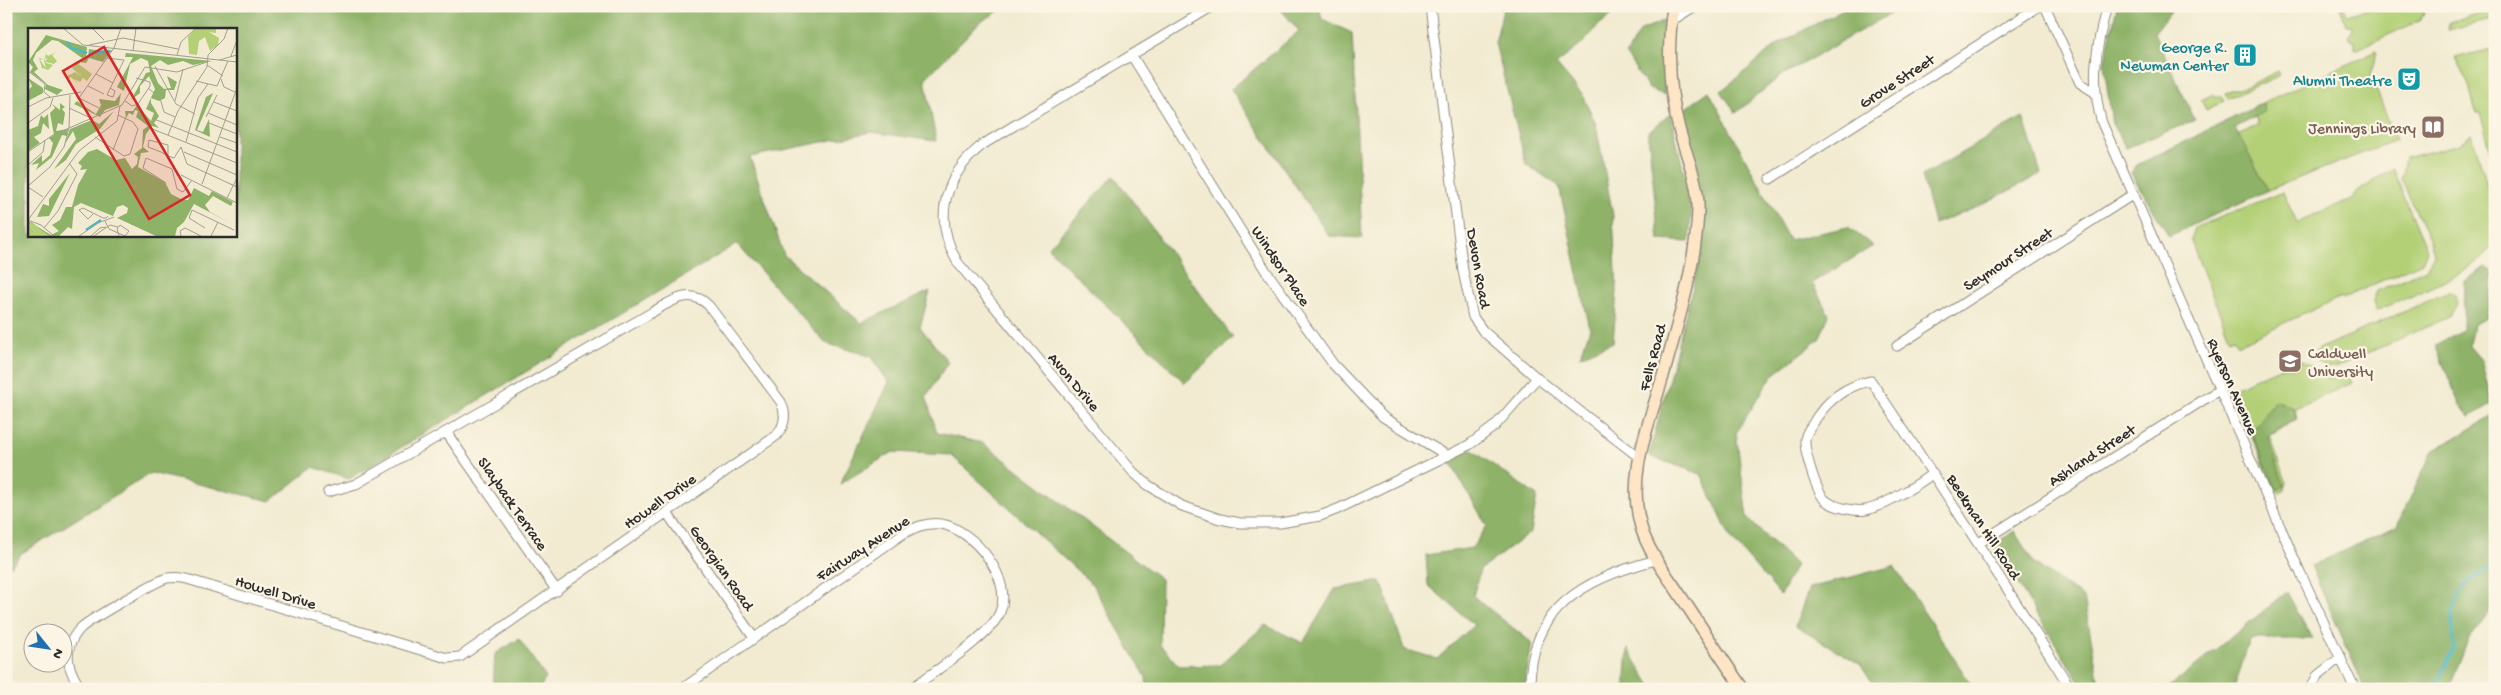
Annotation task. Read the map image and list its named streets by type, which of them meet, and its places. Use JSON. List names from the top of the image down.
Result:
{
  "streets": {
    "street": [
      "Grove Street",
      "Seymour Street",
      "Windsor Place",
      "Devon Road",
      "Fells Road",
      "Avon Drive",
      "Ryerson Avenue",
      "Ashland Street",
      "Howell Drive",
      "Slayback Terrace",
      "Beekman Hill Road",
      "Fairway Avenue",
      "Georgian Road"
    ]
  },
  "crossings": [
    ["Seymour Street", "Ryerson Avenue"],
    ["Windsor Place", "Avon Drive"],
    ["Devon Road", "Fells Road"],
    ["Devon Road", "Avon Drive"],
    ["Ryerson Avenue", "Ashland Street"],
    ["Ashland Street", "Beekman Hill Road"],
    ["Howell Drive", "Slayback Terrace"],
    ["Howell Drive", "Georgian Road"],
    ["Fairway Avenue", "Georgian Road"]
  ],
  "places": {
    "building": ["George R. Newman Center"],
    "theatre": ["Alumni Theatre"],
    "library": ["Jennings Library"],
    "school or university": ["Caldwell University"]
  },
  "north": "bottom right"
}
